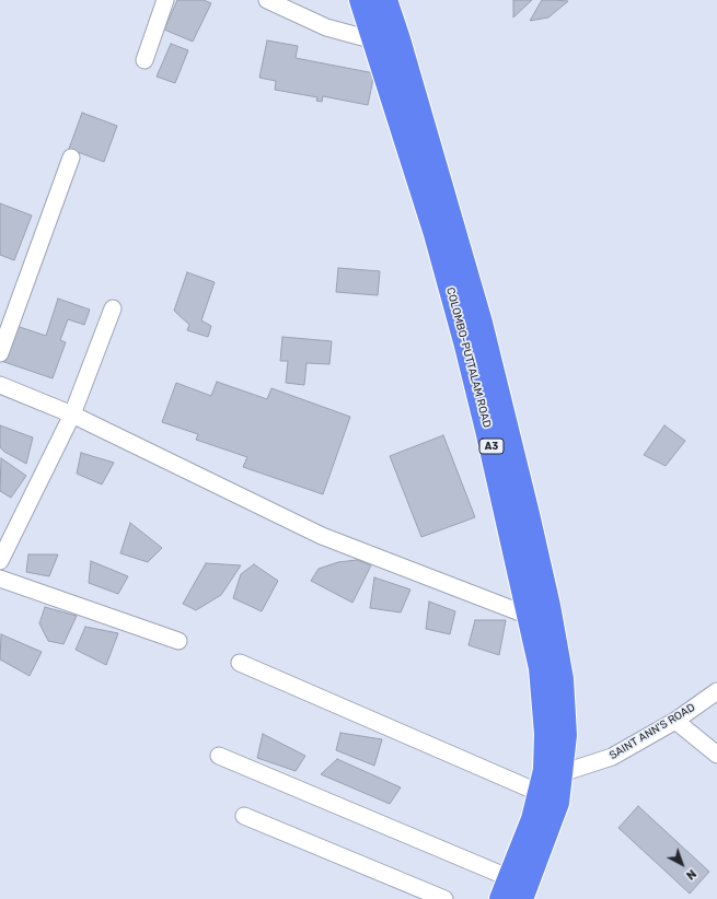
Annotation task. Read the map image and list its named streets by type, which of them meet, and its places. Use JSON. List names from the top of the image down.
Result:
{
  "streets": {
    "highway": ["COLOMBO-PUTTALAM ROAD", "A3"],
    "street": ["SAINT ANN'S ROAD"]
  },
  "crossings": [
    ["COLOMBO-PUTTALAM ROAD", "SAINT ANN'S ROAD"]
  ],
  "north": "bottom right"
}
